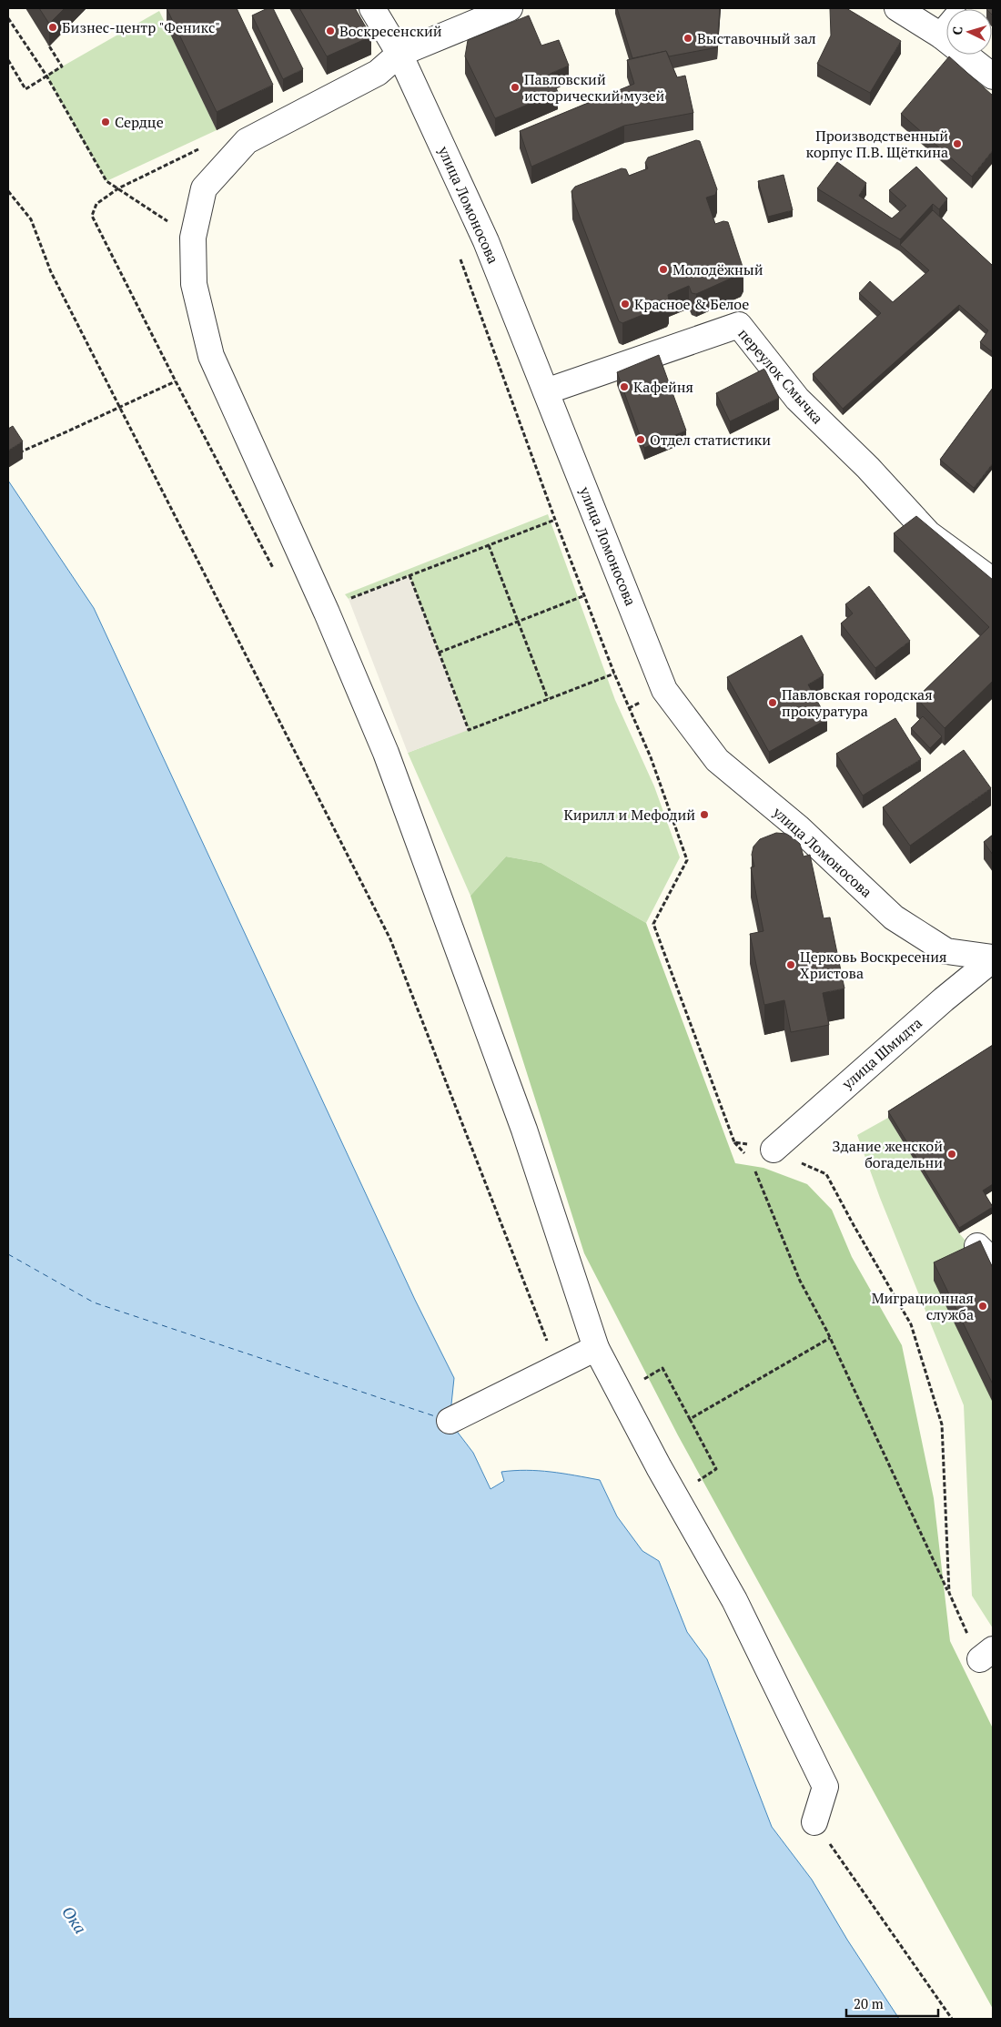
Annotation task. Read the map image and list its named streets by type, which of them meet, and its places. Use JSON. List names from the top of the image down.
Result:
{
  "streets": {
    "street": ["улица Ломоносова", "переулок Смычка", "улица Шмидта"]
  },
  "crossings": [
    ["улица Ломоносова", "переулок Смычка"],
    ["улица Ломоносова", "улица Шмидта"]
  ],
  "water": ["Ока"],
  "places": [
    "Бизнес-центр \"Феникс\"",
    "Воскресенский",
    "Выставочный зал",
    "Павловский исторический музей",
    "Сердце",
    "Производственный корпус П.В. Щёткина",
    "Молодёжный",
    "Красное & Белое",
    "Кафейня",
    "Отдел статистики",
    "Павловская городская прокуратура",
    "Кирилл и Мефодий",
    "Церковь Воскресения Христова",
    "Здание женской богадельни",
    "Миграционная служба"
  ],
  "scale_bar": "20 m",
  "north": "left"
}
